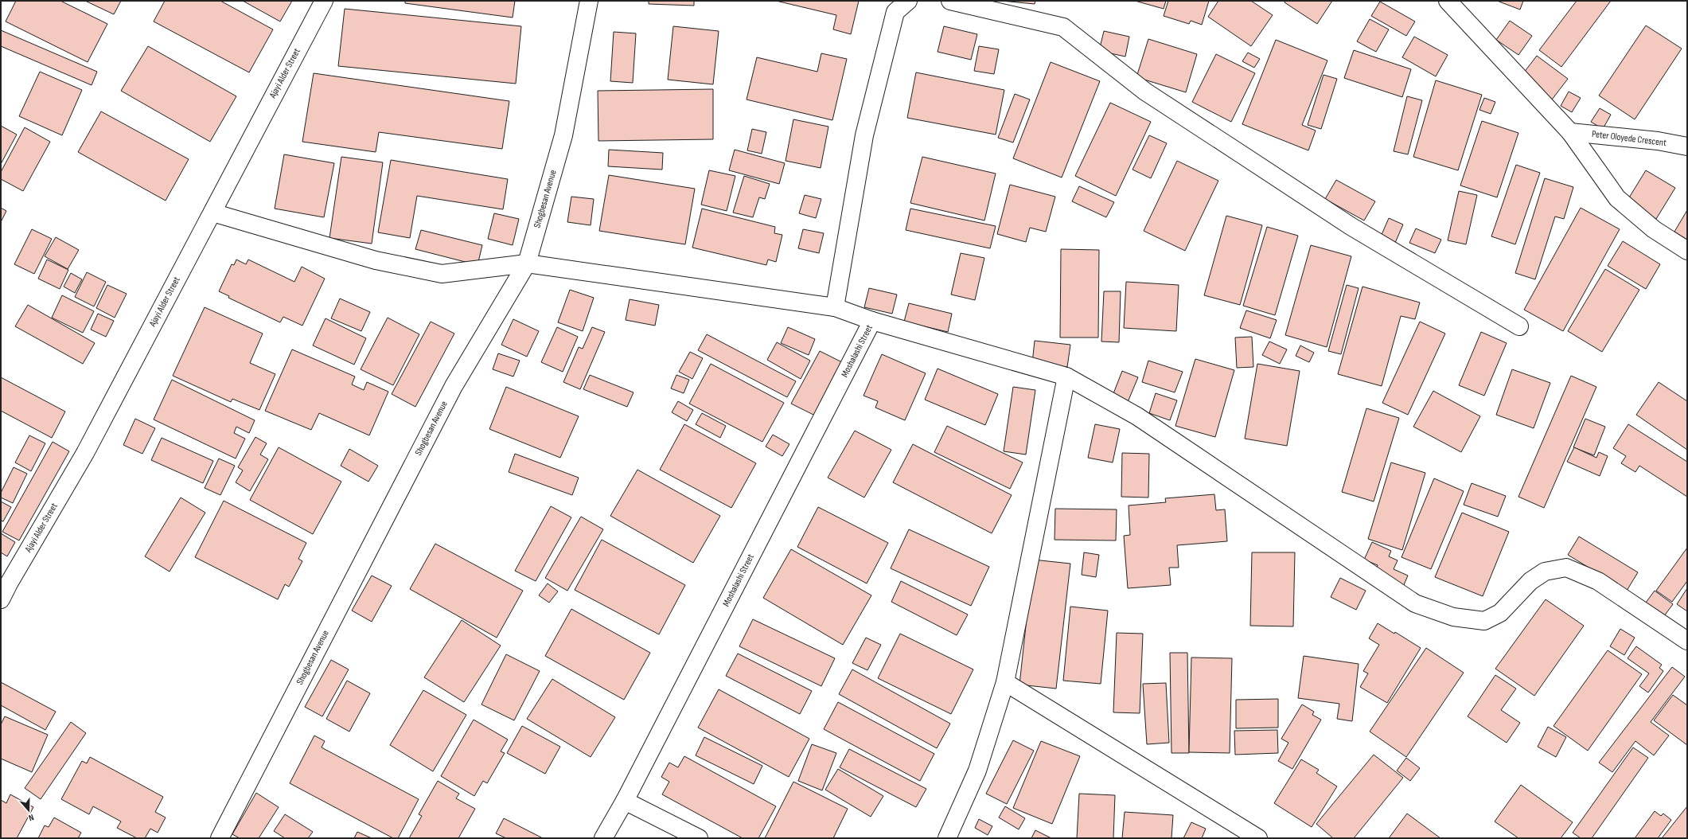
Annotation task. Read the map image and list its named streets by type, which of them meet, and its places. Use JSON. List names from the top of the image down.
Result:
{
  "streets": {
    "street": [
      "Ajayi Alder Street",
      "Peter Oloyede Crescent",
      "Shogbesan Avenue",
      "Moshalashi Street"
    ]
  },
  "north": "bottom"
}
